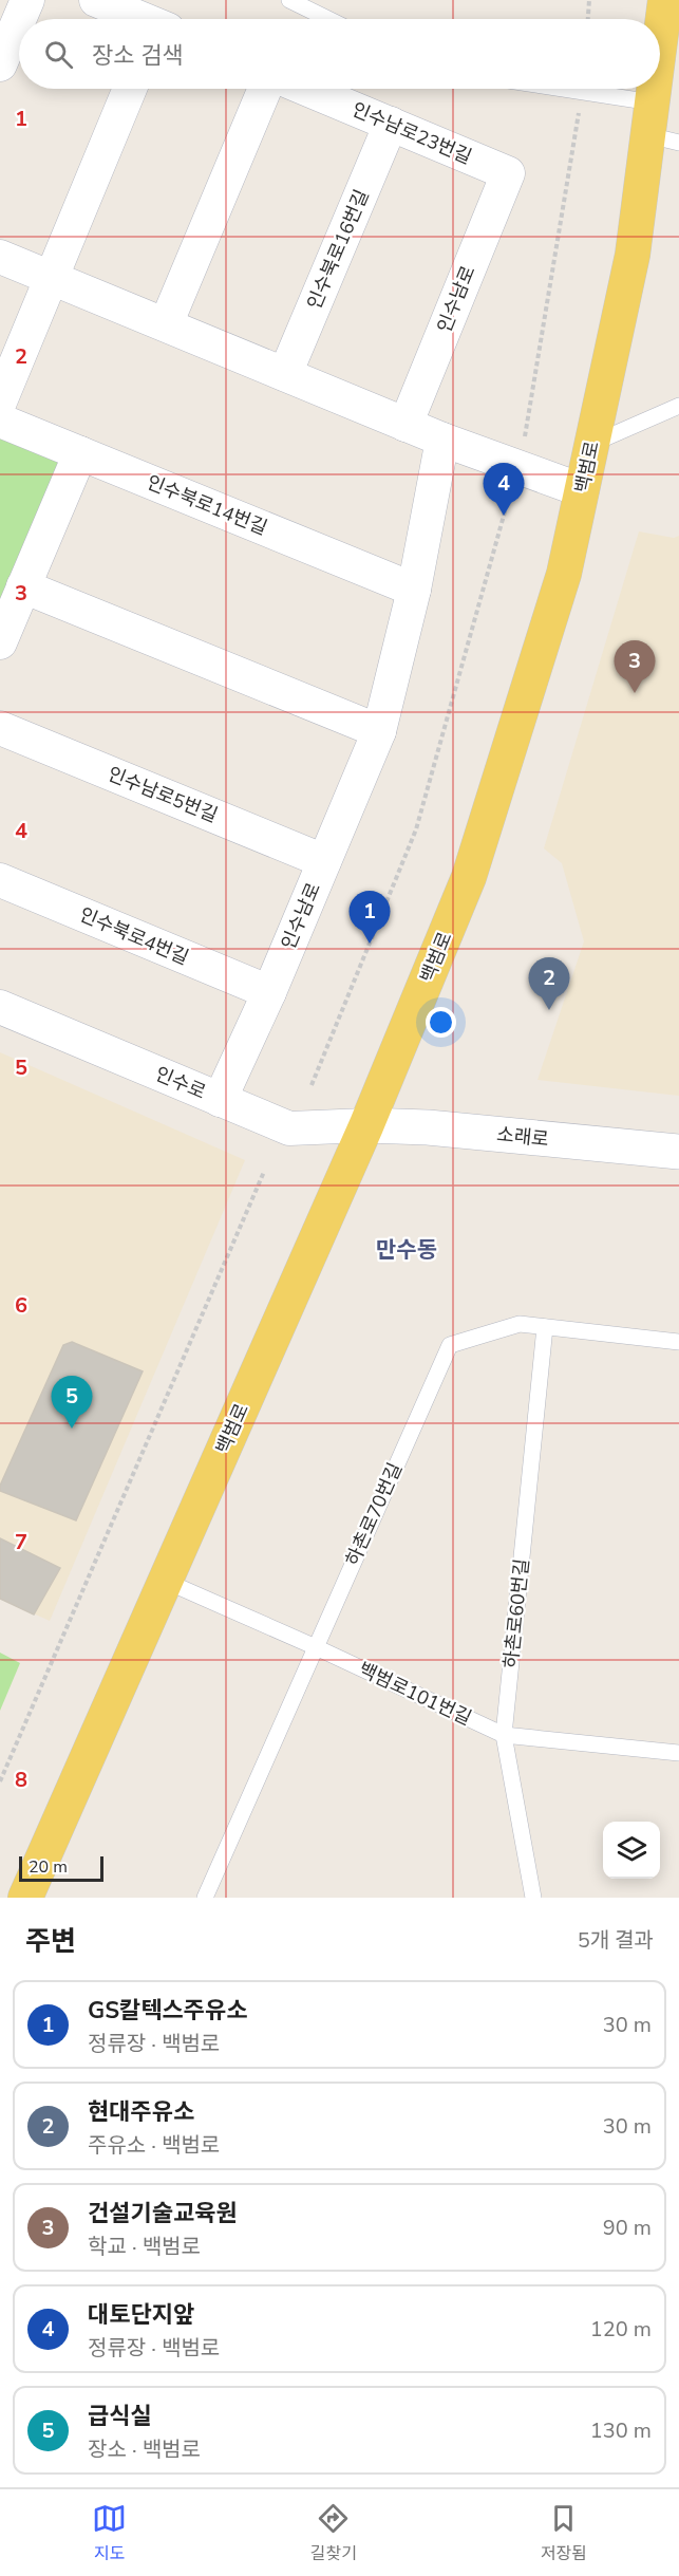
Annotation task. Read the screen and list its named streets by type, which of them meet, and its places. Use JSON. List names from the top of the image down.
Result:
{
  "streets": {
    "main road": ["백범로", "소래로"],
    "street": [
      "인수남로23번길",
      "인수북로16번길",
      "인수남로",
      "인수북로14번길",
      "인수남로5번길",
      "인수북로4번길",
      "인수로"
    ],
    "lane": ["하촌로70번길", "하촌로60번길", "백범로101번길"]
  },
  "crossings": [
    ["인수남로23번길", "인수북로16번길"],
    ["인수남로23번길", "인수남로"],
    ["인수남로", "인수북로14번길"],
    ["인수남로", "인수남로5번길"],
    ["인수남로", "인수북로4번길"],
    ["인수남로", "인수로"],
    ["백범로", "인수로"],
    ["백범로", "소래로"],
    ["백범로", "백범로101번길"],
    ["인수로", "소래로"],
    ["하촌로70번길", "하촌로60번길"],
    ["하촌로70번길", "백범로101번길"],
    ["하촌로60번길", "백범로101번길"]
  ],
  "districts": ["만수동"],
  "scale_bar": "20 m",
  "page": {
    "search": "장소 검색",
    "pins": [
      "4",
      "3",
      "1",
      "2",
      "5"
    ],
    "scale": "20 m",
    "heading": ["주변", "5개 결과"],
    "list": [
      {
        "mark": "1",
        "name": "GS칼텍스주유소",
        "note": "정류장 · 백범로",
        "value": "30 m"
      },
      {
        "mark": "2",
        "name": "현대주유소",
        "note": "주유소 · 백범로",
        "value": "30 m"
      },
      {
        "mark": "3",
        "name": "건설기술교육원",
        "note": "학교 · 백범로",
        "value": "90 m"
      },
      {
        "mark": "4",
        "name": "대토단지앞",
        "note": "정류장 · 백범로",
        "value": "120 m"
      },
      {
        "mark": "5",
        "name": "급식실",
        "note": "장소 · 백범로",
        "value": "130 m"
      }
    ],
    "nav": ["지도", "길찾기", "저장됨"]
  },
  "grid": {
    "rows": [
      "1",
      "2",
      "3",
      "4",
      "5",
      "6",
      "7",
      "8"
    ]
  }
}
